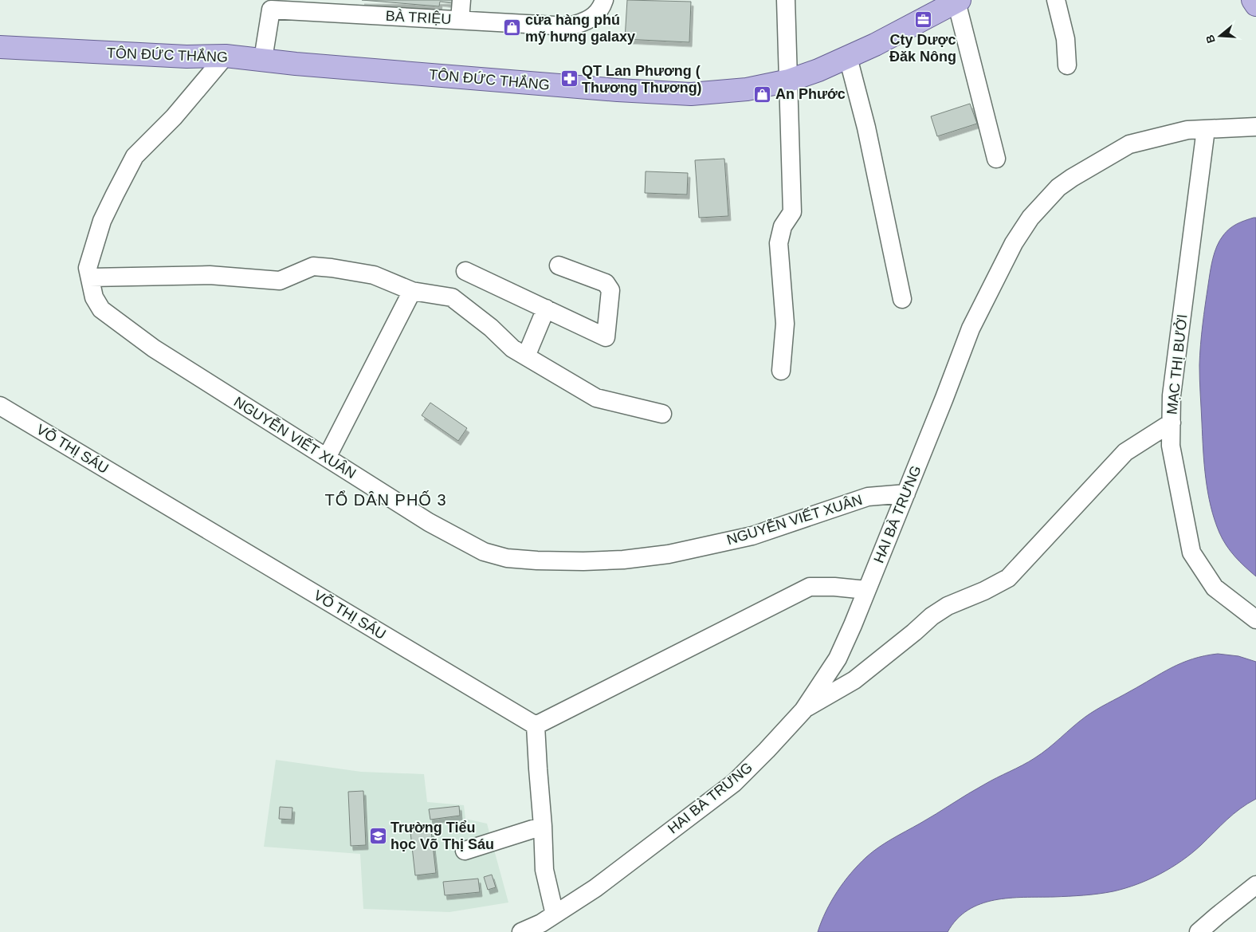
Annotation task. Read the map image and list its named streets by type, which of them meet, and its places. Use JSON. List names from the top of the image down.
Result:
{
  "streets": {
    "main road": ["TÔN ĐỨC THẮNG"],
    "street": [
      "BÀ TRIỆU",
      "MẠC THỊ BƯỞI",
      "NGUYỄN VIẾT XUÂN",
      "VÕ THỊ SÁU",
      "HAI BÀ TRƯNG"
    ]
  },
  "crossings": [
    ["BÀ TRIỆU", "TÔN ĐỨC THẮNG"],
    ["TÔN ĐỨC THẮNG", "NGUYỄN VIẾT XUÂN"],
    ["MẠC THỊ BƯỞI", "HAI BÀ TRƯNG"],
    ["NGUYỄN VIẾT XUÂN", "HAI BÀ TRƯNG"]
  ],
  "districts": ["TỔ DÂN PHỐ 3"],
  "places": {
    "office": ["Cty Dược Đăk Nông"],
    "shop": ["cửa hàng phú mỹ hưng galaxy", "An Phước"],
    "pharmacy": ["QT Lan Phương ( Thương Thương)"],
    "school or university": ["Trường Tiểu học Võ Thị Sáu"]
  },
  "north": "left"
}
